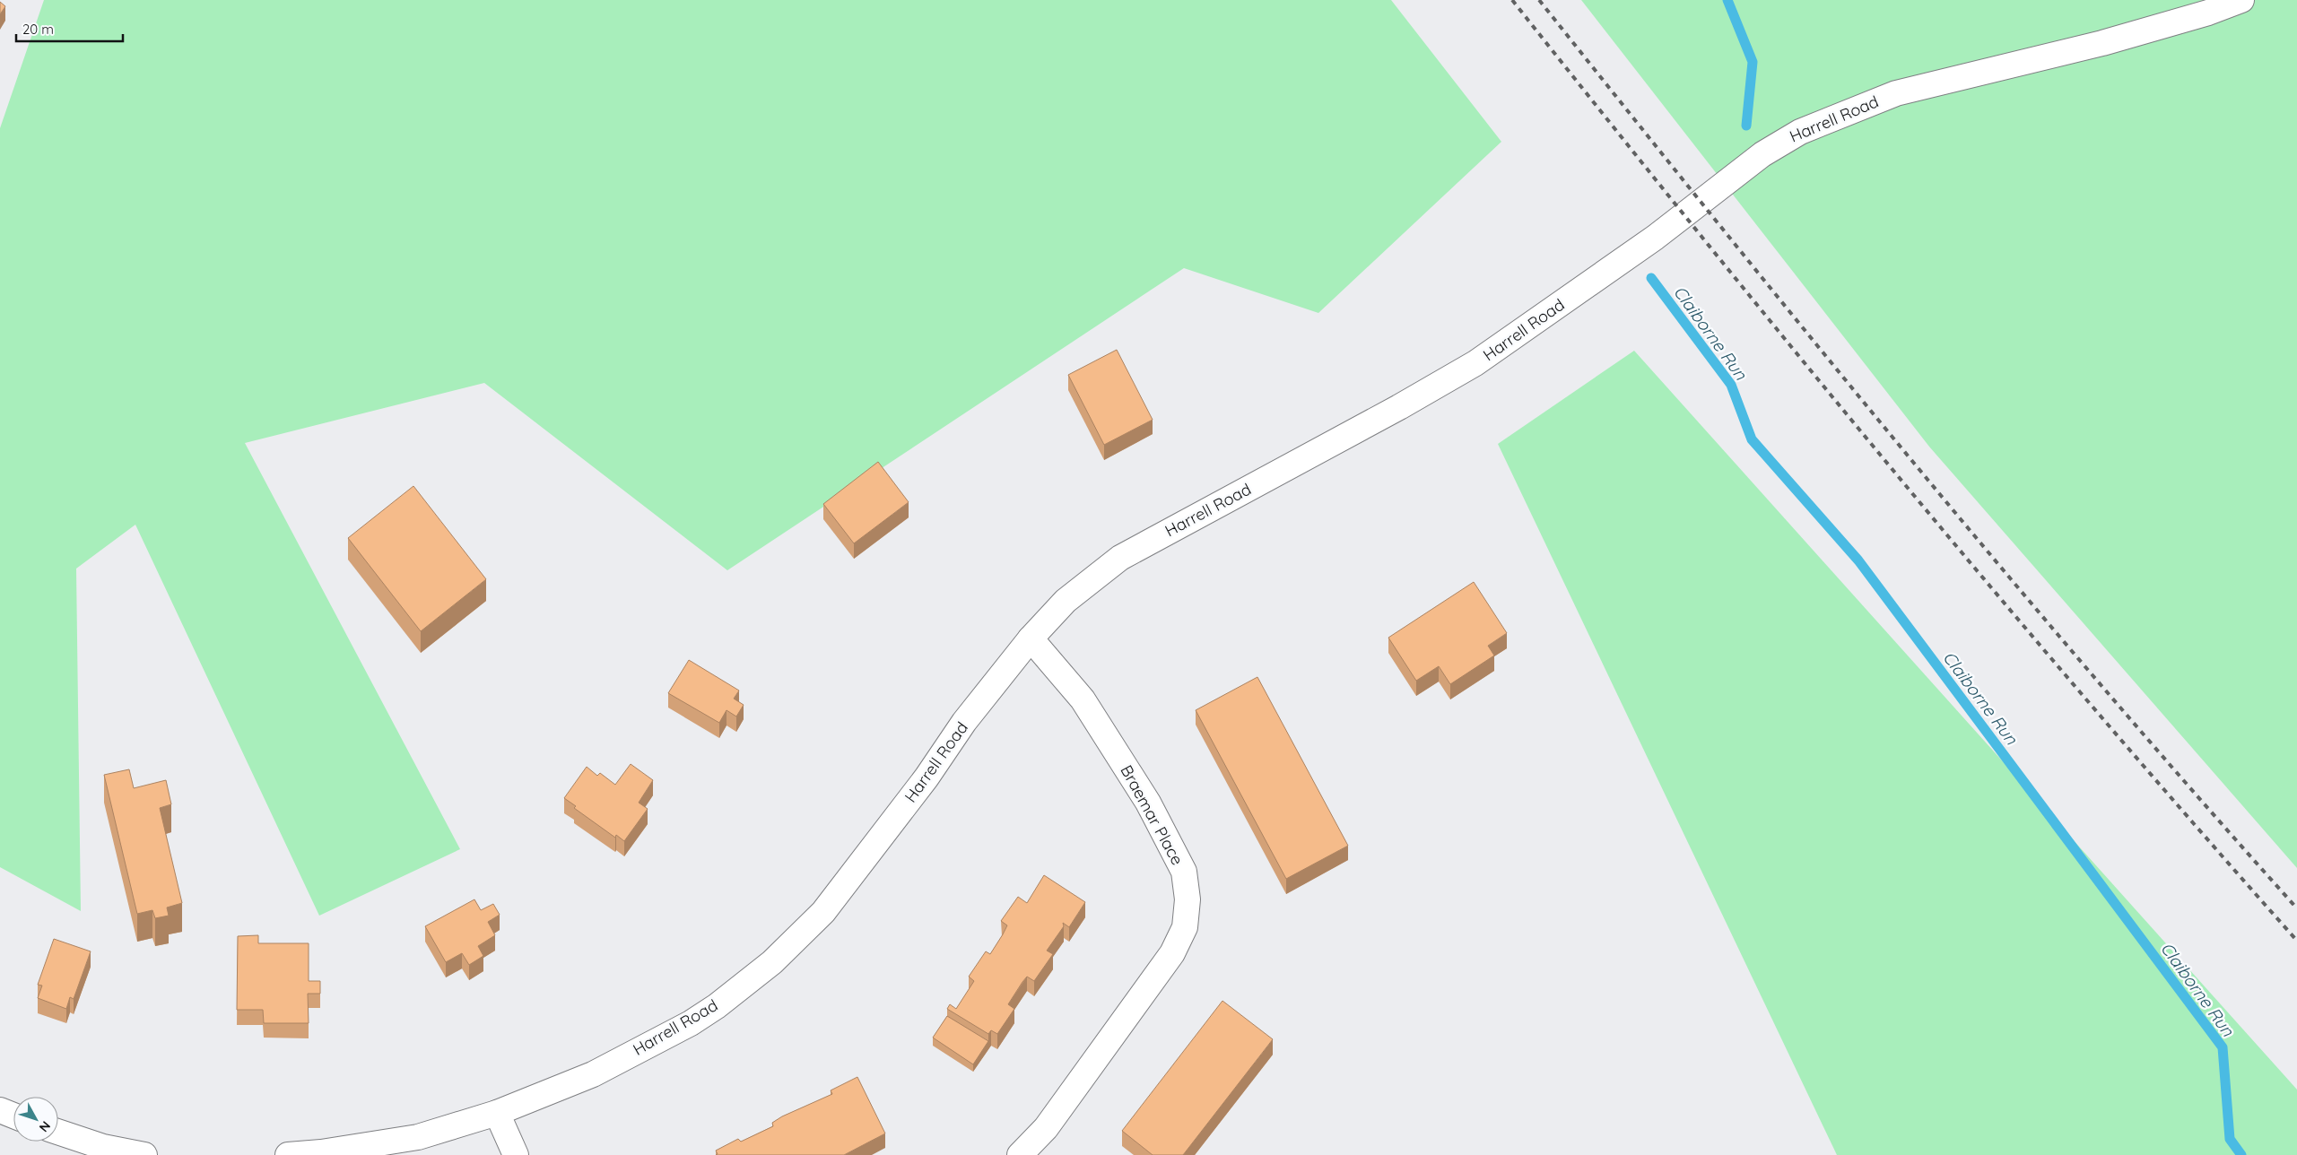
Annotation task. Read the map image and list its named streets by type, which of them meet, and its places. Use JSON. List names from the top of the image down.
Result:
{
  "streets": {
    "street": ["Harrell Road", "Braemar Place"]
  },
  "crossings": [
    ["Harrell Road", "Braemar Place"]
  ],
  "water": ["Claiborne Run"],
  "scale_bar": "20 m",
  "north": "bottom right"
}
